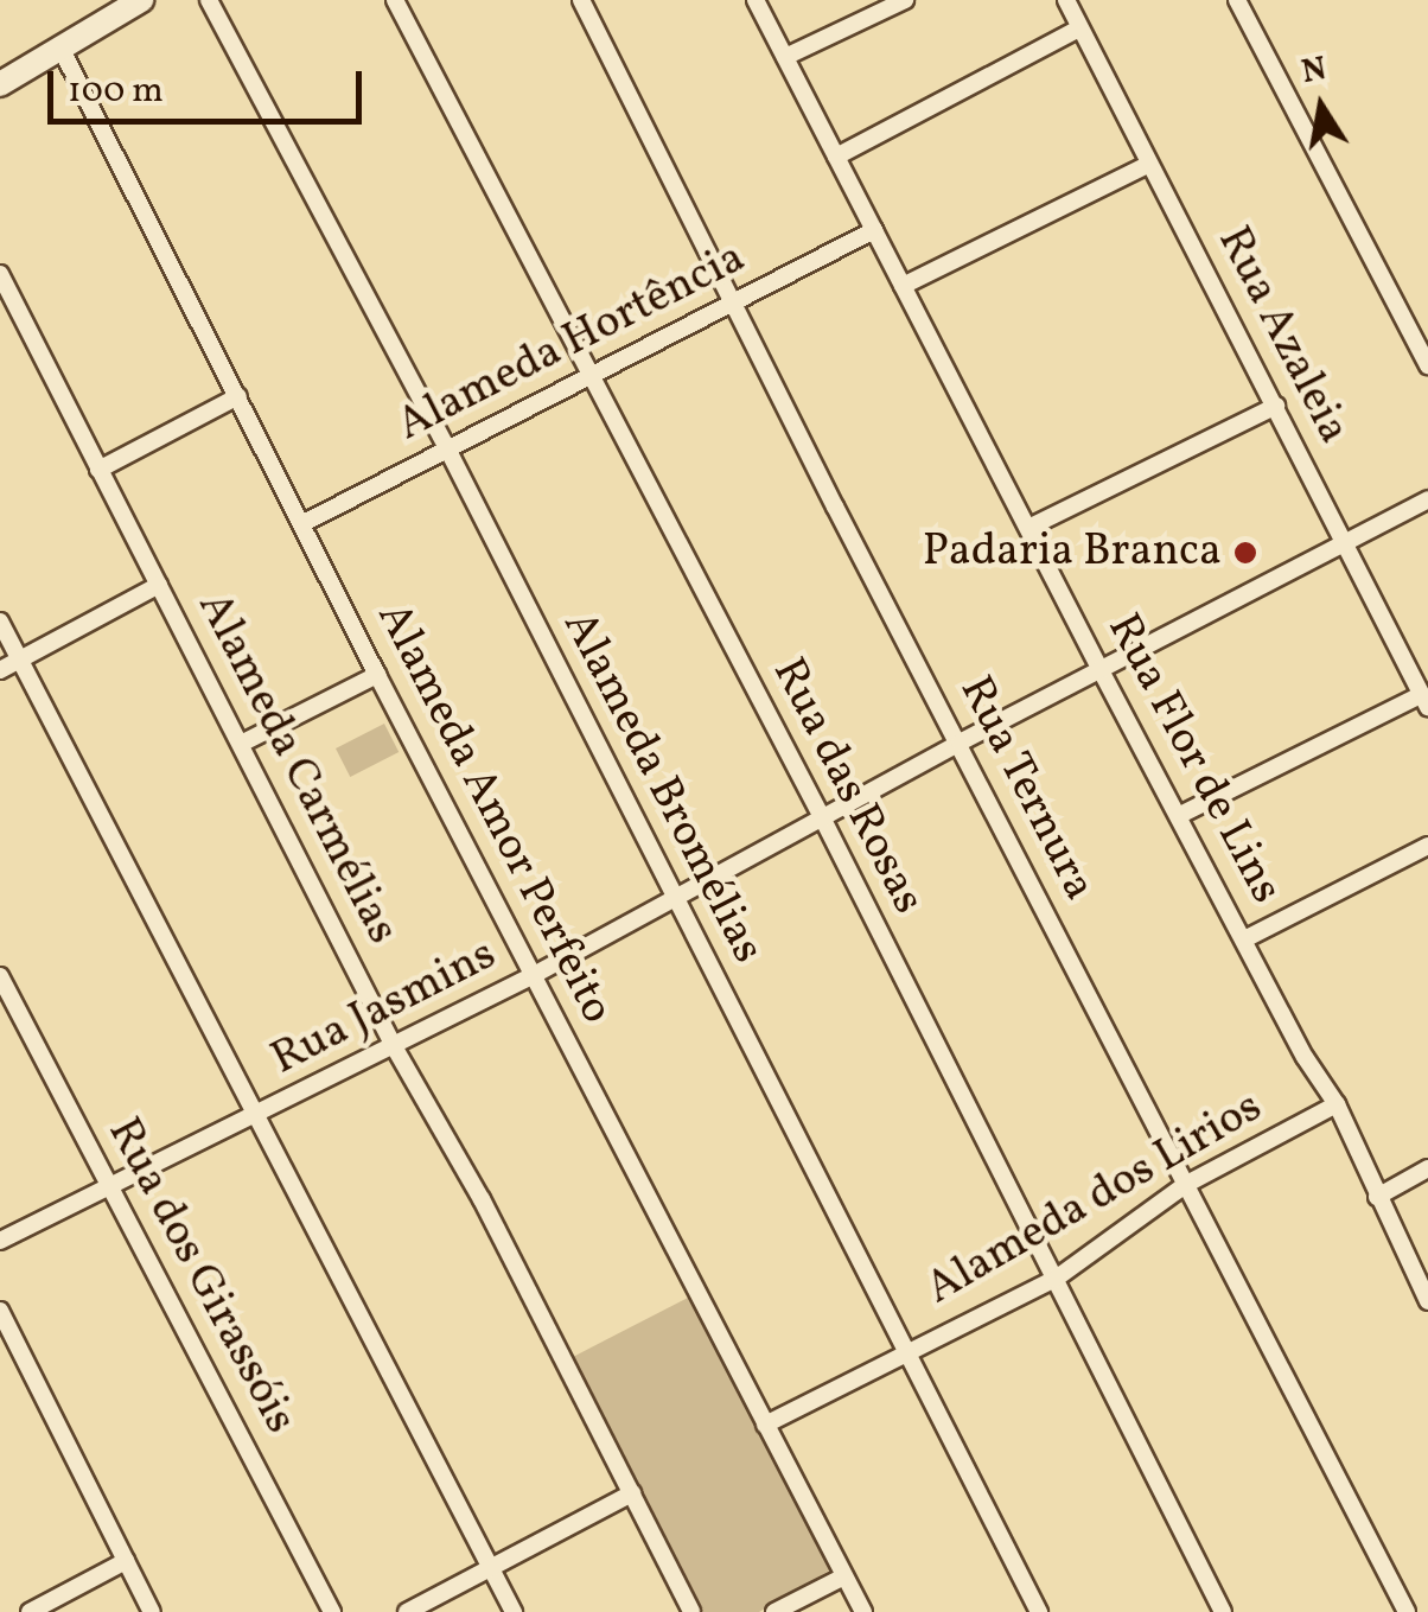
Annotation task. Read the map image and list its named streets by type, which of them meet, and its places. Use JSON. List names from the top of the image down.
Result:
{
  "streets": {
    "street": [
      "Rua Azaleia",
      "Alameda Hortência",
      "Rua Flor de Lins",
      "Alameda Carmélias",
      "Rua das Rosas",
      "Alameda Bromélias",
      "Rua Ternura",
      "Alameda Amor Perfeito",
      "Rua Jasmins",
      "Alameda dos Lirios",
      "Rua dos Girassóis"
    ]
  },
  "crossings": [
    ["Rua Azaleia", "Rua Jasmins"],
    ["Alameda Hortência", "Rua Flor de Lins"],
    ["Alameda Hortência", "Rua das Rosas"],
    ["Alameda Hortência", "Alameda Bromélias"],
    ["Alameda Hortência", "Rua Ternura"],
    ["Alameda Hortência", "Alameda Amor Perfeito"],
    ["Rua Flor de Lins", "Rua Jasmins"],
    ["Rua Flor de Lins", "Alameda dos Lirios"],
    ["Alameda Carmélias", "Rua Jasmins"],
    ["Rua das Rosas", "Rua Jasmins"],
    ["Rua das Rosas", "Alameda dos Lirios"],
    ["Alameda Bromélias", "Rua Jasmins"],
    ["Alameda Bromélias", "Alameda dos Lirios"],
    ["Rua Ternura", "Rua Jasmins"],
    ["Rua Ternura", "Alameda dos Lirios"],
    ["Alameda Amor Perfeito", "Rua Jasmins"],
    ["Alameda Amor Perfeito", "Alameda dos Lirios"],
    ["Rua Jasmins", "Rua dos Girassóis"]
  ],
  "places": ["Padaria Branca"],
  "scale_bar": "100 m",
  "north": "top"
}
